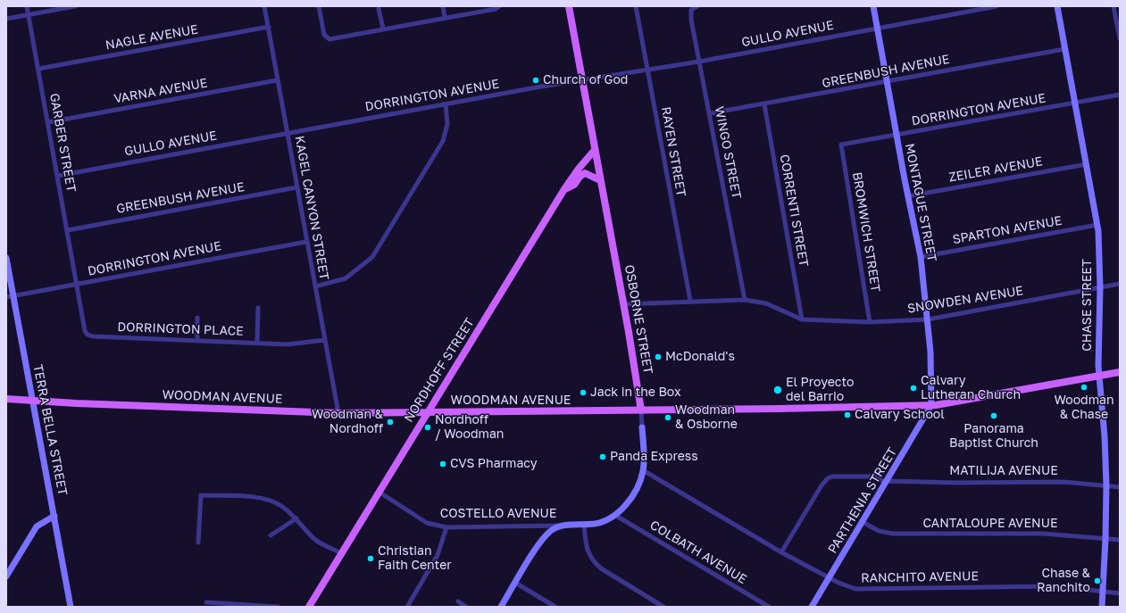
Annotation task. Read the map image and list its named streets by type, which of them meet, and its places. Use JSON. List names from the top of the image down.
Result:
{
  "streets": {
    "main road": ["OSBORNE STREET", "NORDHOFF STREET", "WOODMAN AVENUE"],
    "street": [
      "GULLO AVENUE",
      "NAGLE AVENUE",
      "GREENBUSH AVENUE",
      "VARNA AVENUE",
      "DORRINGTON AVENUE",
      "GARBER STREET",
      "RAYEN STREET",
      "WINGO STREET",
      "ZEILER AVENUE",
      "MONTAGUE STREET",
      "KAGEL CANYON STREET",
      "CORRENTI STREET",
      "SPARTON AVENUE",
      "BROMWICH STREET",
      "SNOWDEN AVENUE",
      "CHASE STREET",
      "DORRINGTON PLACE",
      "TERRA BELLA STREET",
      "MATILIJA AVENUE",
      "PARTHENIA STREET",
      "COSTELLO AVENUE",
      "CANTALOUPE AVENUE",
      "COLBATH AVENUE",
      "RANCHITO AVENUE"
    ]
  },
  "crossings": [
    ["GULLO AVENUE", "DORRINGTON AVENUE"],
    ["GULLO AVENUE", "GARBER STREET"],
    ["GULLO AVENUE", "RAYEN STREET"],
    ["GULLO AVENUE", "WINGO STREET"],
    ["GULLO AVENUE", "MONTAGUE STREET"],
    ["GULLO AVENUE", "KAGEL CANYON STREET"],
    ["GULLO AVENUE", "OSBORNE STREET"],
    ["NAGLE AVENUE", "GARBER STREET"],
    ["NAGLE AVENUE", "KAGEL CANYON STREET"],
    ["GREENBUSH AVENUE", "GARBER STREET"],
    ["GREENBUSH AVENUE", "WINGO STREET"],
    ["GREENBUSH AVENUE", "MONTAGUE STREET"],
    ["GREENBUSH AVENUE", "KAGEL CANYON STREET"],
    ["GREENBUSH AVENUE", "CORRENTI STREET"],
    ["GREENBUSH AVENUE", "CHASE STREET"],
    ["VARNA AVENUE", "GARBER STREET"],
    ["VARNA AVENUE", "KAGEL CANYON STREET"],
    ["DORRINGTON AVENUE", "GARBER STREET"],
    ["DORRINGTON AVENUE", "MONTAGUE STREET"],
    ["DORRINGTON AVENUE", "KAGEL CANYON STREET"],
    ["DORRINGTON AVENUE", "BROMWICH STREET"],
    ["DORRINGTON AVENUE", "CHASE STREET"],
    ["DORRINGTON AVENUE", "OSBORNE STREET"],
    ["DORRINGTON AVENUE", "DORRINGTON PLACE"],
    ["DORRINGTON AVENUE", "TERRA BELLA STREET"],
    ["GARBER STREET", "DORRINGTON PLACE"],
    ["RAYEN STREET", "SNOWDEN AVENUE"],
    ["WINGO STREET", "SNOWDEN AVENUE"],
    ["ZEILER AVENUE", "MONTAGUE STREET"],
    ["ZEILER AVENUE", "CHASE STREET"],
    ["MONTAGUE STREET", "SPARTON AVENUE"],
    ["MONTAGUE STREET", "SNOWDEN AVENUE"],
    ["MONTAGUE STREET", "WOODMAN AVENUE"],
    ["MONTAGUE STREET", "PARTHENIA STREET"],
    ["KAGEL CANYON STREET", "DORRINGTON PLACE"],
    ["KAGEL CANYON STREET", "WOODMAN AVENUE"],
    ["CORRENTI STREET", "SNOWDEN AVENUE"],
    ["SPARTON AVENUE", "CHASE STREET"],
    ["BROMWICH STREET", "SNOWDEN AVENUE"],
    ["SNOWDEN AVENUE", "CHASE STREET"],
    ["SNOWDEN AVENUE", "OSBORNE STREET"],
    ["CHASE STREET", "WOODMAN AVENUE"],
    ["CHASE STREET", "MATILIJA AVENUE"],
    ["CHASE STREET", "CANTALOUPE AVENUE"],
    ["CHASE STREET", "RANCHITO AVENUE"],
    ["OSBORNE STREET", "NORDHOFF STREET"],
    ["OSBORNE STREET", "WOODMAN AVENUE"],
    ["OSBORNE STREET", "COSTELLO AVENUE"],
    ["OSBORNE STREET", "COLBATH AVENUE"],
    ["OSBORNE STREET", "RANCHITO AVENUE"],
    ["NORDHOFF STREET", "WOODMAN AVENUE"],
    ["NORDHOFF STREET", "COSTELLO AVENUE"],
    ["WOODMAN AVENUE", "TERRA BELLA STREET"],
    ["WOODMAN AVENUE", "PARTHENIA STREET"],
    ["MATILIJA AVENUE", "PARTHENIA STREET"],
    ["MATILIJA AVENUE", "RANCHITO AVENUE"],
    ["PARTHENIA STREET", "CANTALOUPE AVENUE"],
    ["PARTHENIA STREET", "RANCHITO AVENUE"]
  ],
  "places": [
    "Church of God",
    "McDonald's",
    "Woodman & Chase",
    "Calvary Lutheran Church",
    "El Proyecto del Barrio",
    "Jack in the Box",
    "Calvary School",
    "Panorama Baptist Church",
    "Woodman & Osborne",
    "Woodman & Nordhoff",
    "Nordhoff / Woodman",
    "Panda Express",
    "CVS Pharmacy",
    "Christian Faith Center",
    "Chase & Ranchito"
  ]
}
